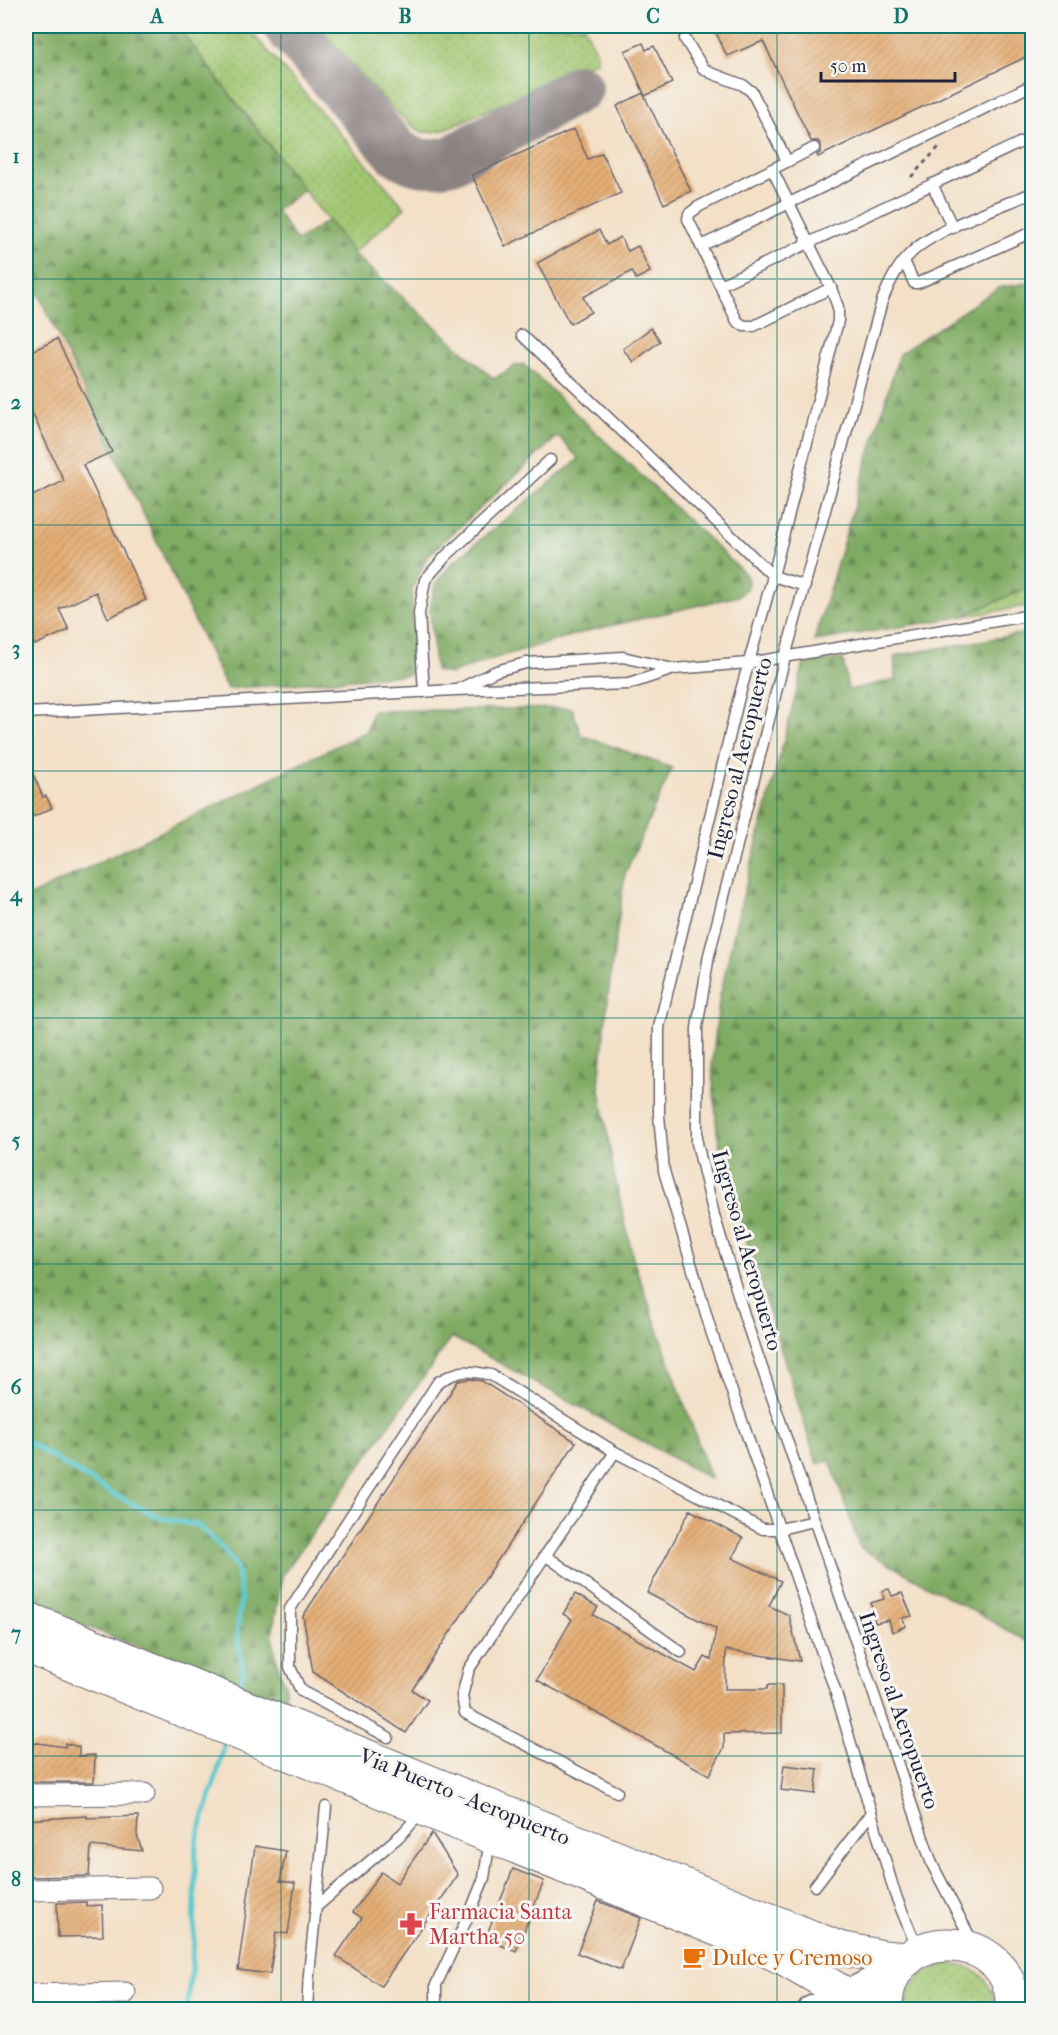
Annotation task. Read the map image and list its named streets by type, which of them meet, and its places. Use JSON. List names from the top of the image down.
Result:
{
  "streets": {
    "main road": ["Via Puerto - Aeropuerto"],
    "lane": ["Ingreso al Aeropuerto"]
  },
  "crossings": [
    ["Ingreso al Aeropuerto", "Via Puerto - Aeropuerto"]
  ],
  "places": {
    "pharmacy": ["Farmacia Santa Martha 50"],
    "cafe": ["Dulce y Cremoso"]
  },
  "scale_bar": "50 m",
  "grid": {
    "columns": [
      "A",
      "B",
      "C",
      "D"
    ],
    "rows": [
      "1",
      "2",
      "3",
      "4",
      "5",
      "6",
      "7",
      "8"
    ]
  }
}
